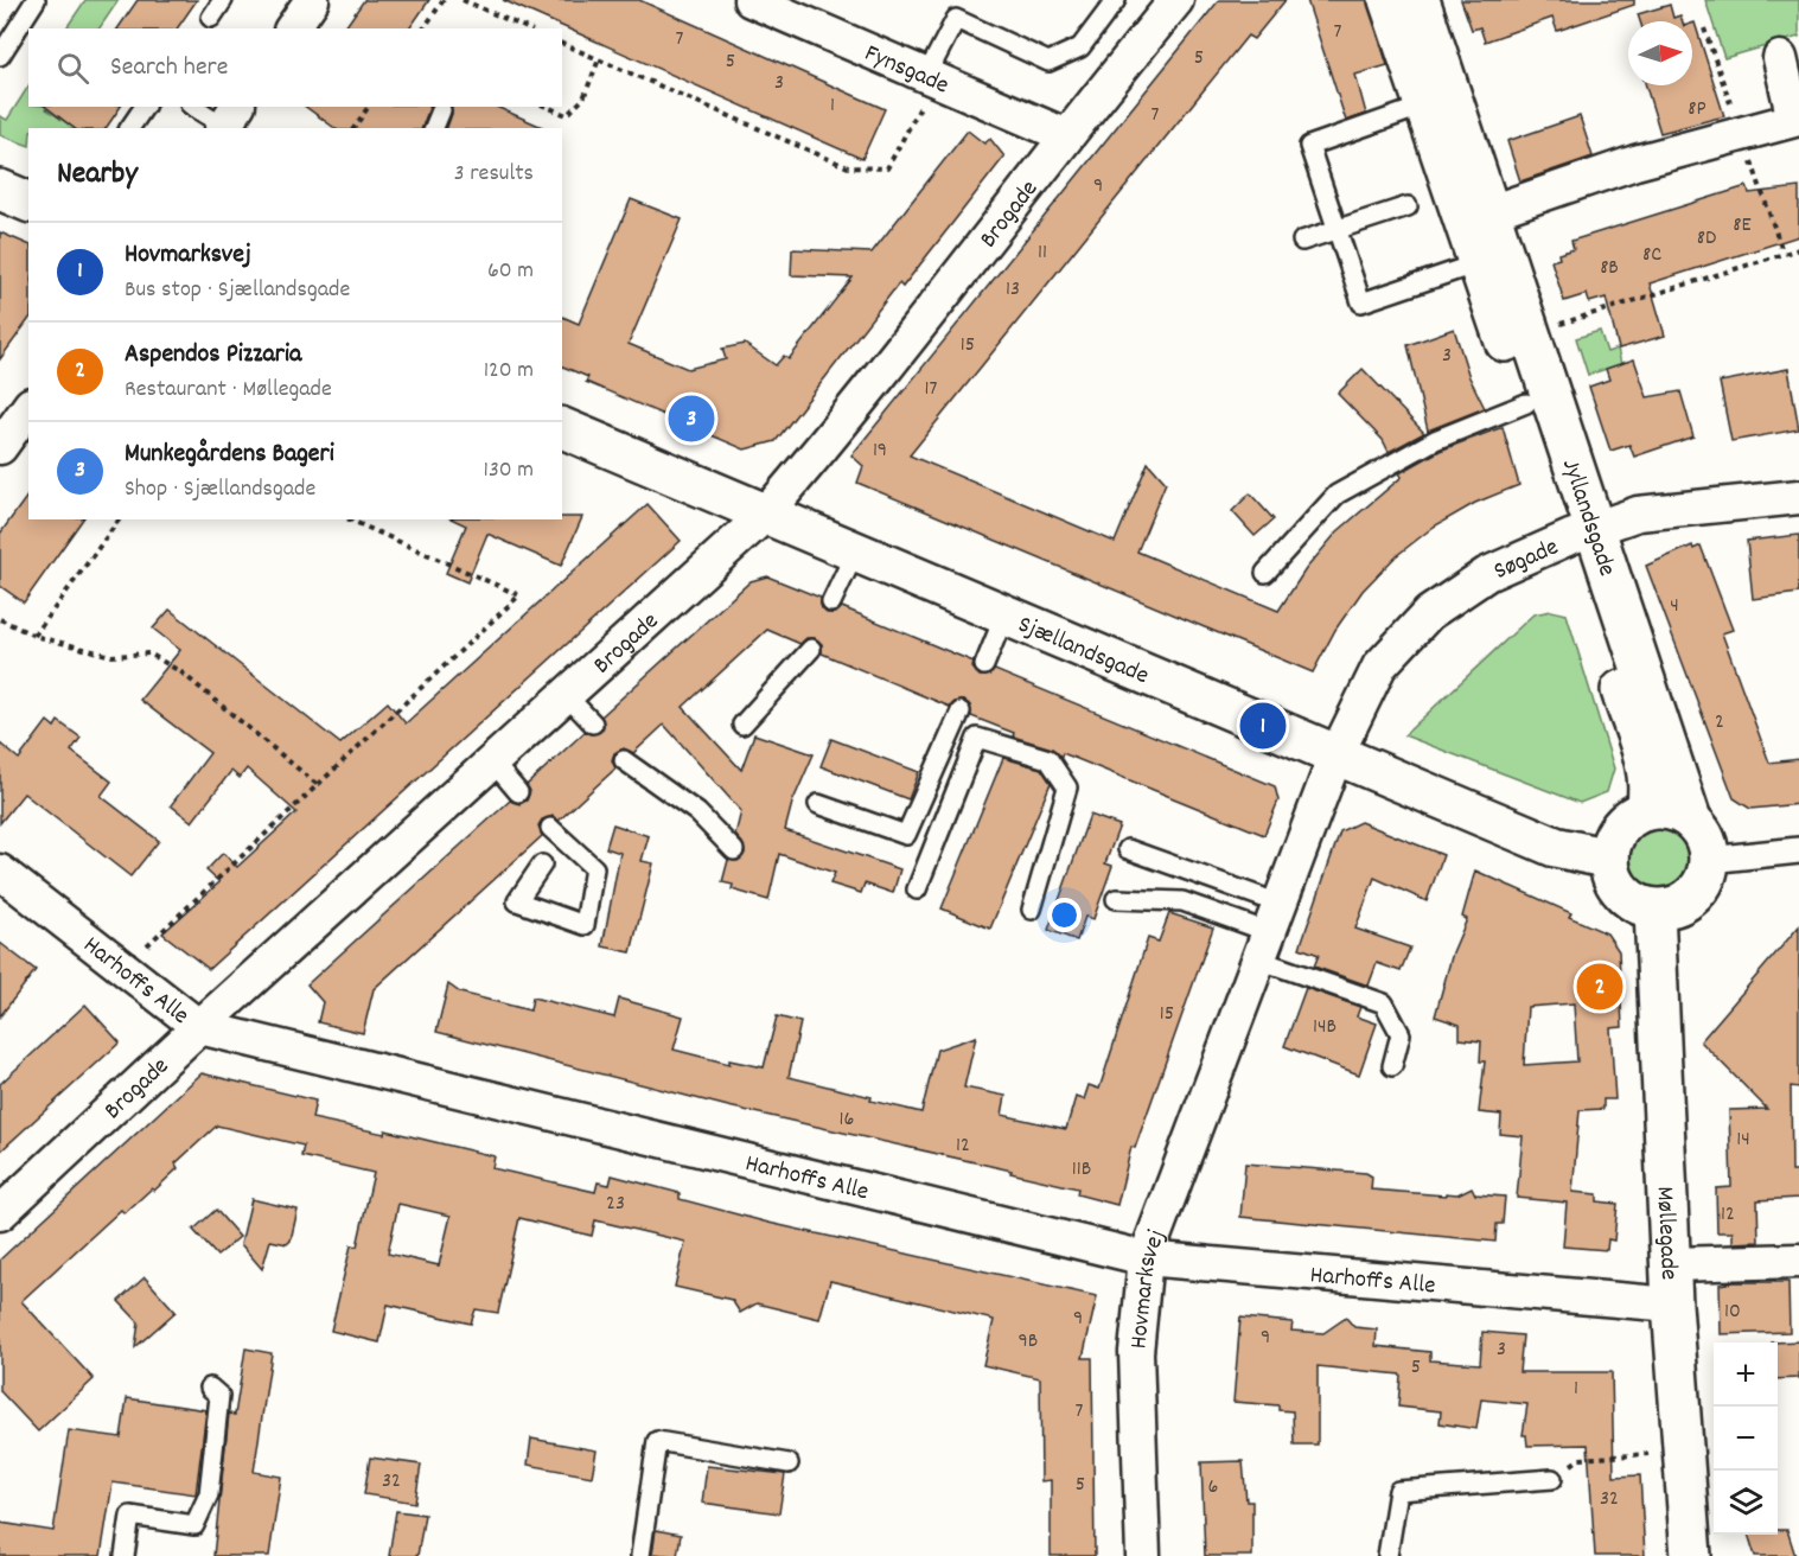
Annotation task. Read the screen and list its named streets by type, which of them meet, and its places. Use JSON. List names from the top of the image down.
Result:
{
  "streets": {
    "street": [
      "Fynsgade",
      "Brogade",
      "Jyllandsgade",
      "Søgade",
      "Sjællandsgade",
      "Harhoffs Alle",
      "Møllegade",
      "Hovmarksvej"
    ]
  },
  "crossings": [
    ["Fynsgade", "Brogade"],
    ["Brogade", "Sjællandsgade"],
    ["Brogade", "Harhoffs Alle"],
    ["Jyllandsgade", "Søgade"],
    ["Jyllandsgade", "Sjællandsgade"],
    ["Jyllandsgade", "Møllegade"],
    ["Søgade", "Sjællandsgade"],
    ["Søgade", "Hovmarksvej"],
    ["Sjællandsgade", "Møllegade"],
    ["Sjællandsgade", "Hovmarksvej"],
    ["Harhoffs Alle", "Møllegade"],
    ["Harhoffs Alle", "Hovmarksvej"]
  ],
  "house_numbers": [
    "7",
    "7",
    "5",
    "5",
    "3",
    "1",
    "8P",
    "7",
    "9",
    "8E",
    "8D",
    "11",
    "8C",
    "8B",
    "13",
    "15",
    "3",
    "17",
    "19",
    "4",
    "2",
    "15",
    "14B",
    "16",
    "14",
    "12",
    "11B",
    "23",
    "12",
    "10",
    "9",
    "9",
    "9B",
    "3",
    "5",
    "1",
    "7",
    "32",
    "5",
    "6",
    "32"
  ],
  "north": "right",
  "page": {
    "search": "Search here",
    "heading": ["Nearby", "3 results"],
    "list": [
      {
        "mark": "1",
        "name": "Hovmarksvej",
        "note": "Bus stop · Sjællandsgade",
        "value": "60 m"
      },
      {
        "mark": "2",
        "name": "Aspendos Pizzaria",
        "note": "Restaurant · Møllegade",
        "value": "120 m"
      },
      {
        "mark": "3",
        "name": "Munkegårdens Bageri",
        "note": "Shop · Sjællandsgade",
        "value": "130 m"
      }
    ],
    "pins": ["3", "1", "2"],
    "map_buttons": ["+", "−"]
  }
}
